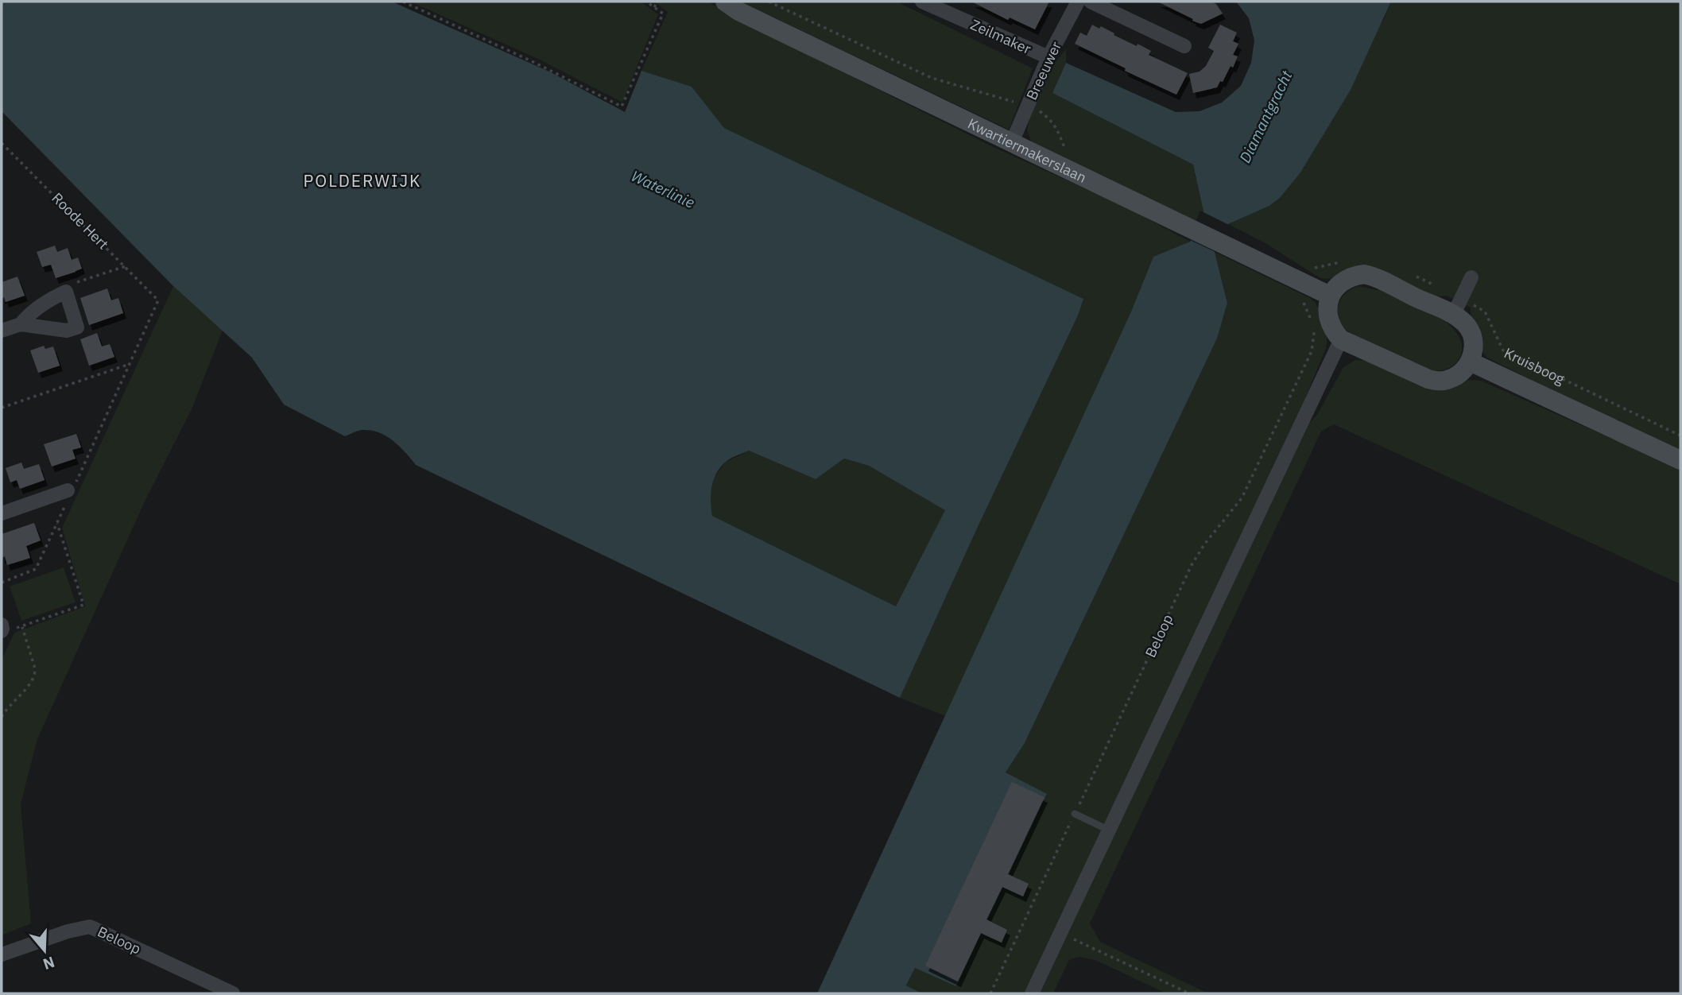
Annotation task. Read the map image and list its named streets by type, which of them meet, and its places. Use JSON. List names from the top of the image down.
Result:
{
  "streets": {
    "main road": ["Kwartiermakerslaan", "Kruisboog"],
    "street": ["Zeilmaker", "Breeuwer", "Beloop"],
    "path": ["Roode Hert"]
  },
  "crossings": [
    ["Zeilmaker", "Breeuwer"],
    ["Breeuwer", "Kwartiermakerslaan"],
    ["Kwartiermakerslaan", "Beloop"]
  ],
  "districts": ["POLDERWIJK"],
  "water": ["Diamantgracht", "Waterlinie"],
  "north": "bottom"
}
